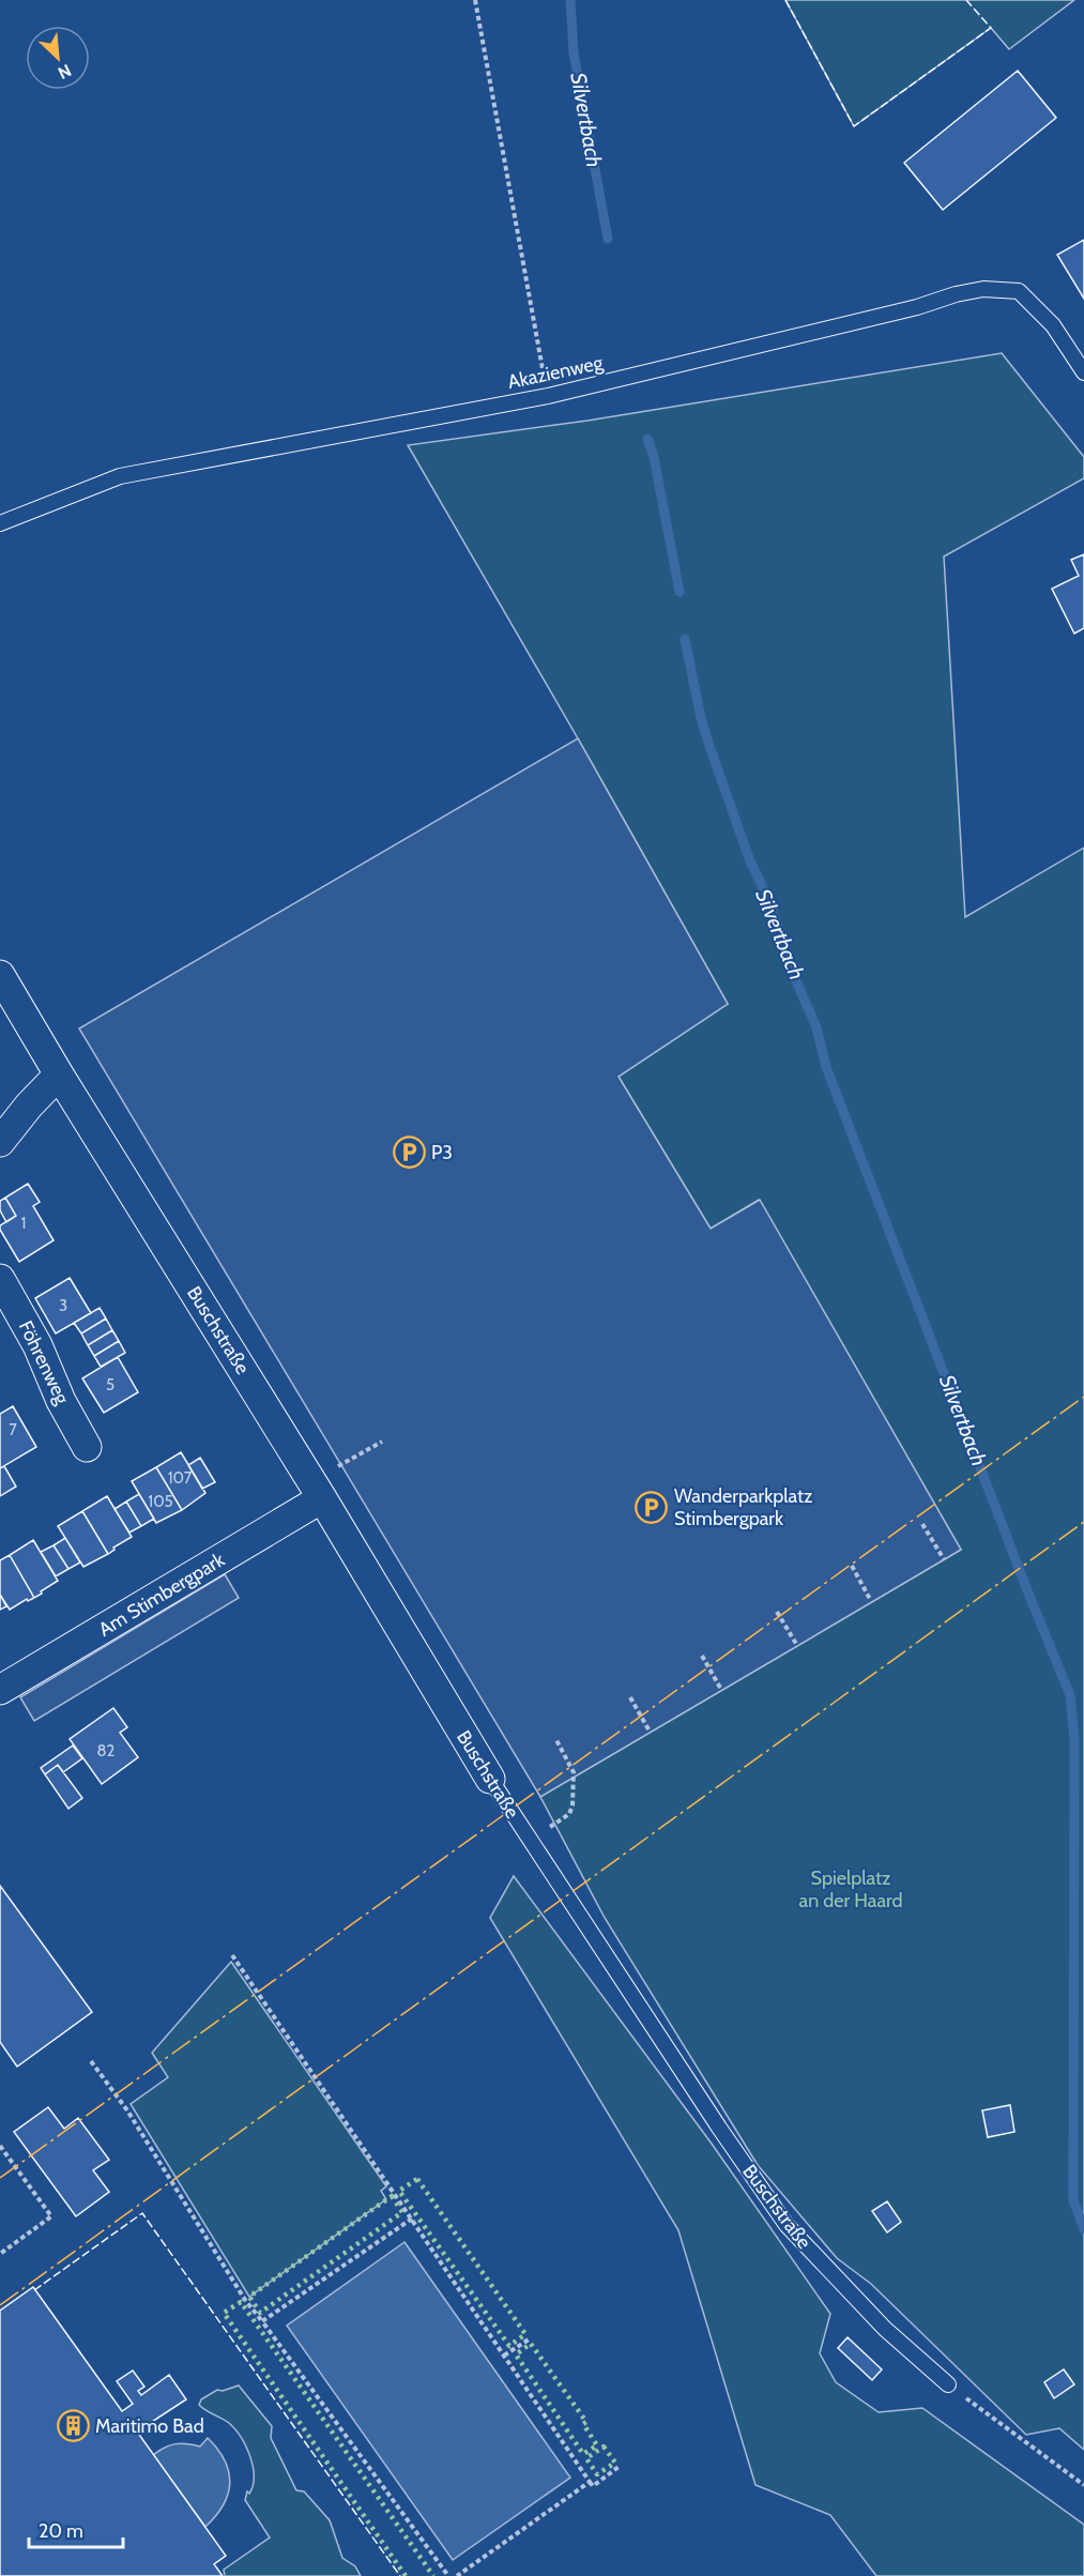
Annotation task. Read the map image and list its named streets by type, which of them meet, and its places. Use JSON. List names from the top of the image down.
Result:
{
  "streets": {
    "street": ["Buschstraße", "Föhrenweg", "Am Stimbergpark"],
    "lane": ["Akazienweg"]
  },
  "crossings": [
    ["Buschstraße", "Am Stimbergpark"]
  ],
  "water": ["Silvertbach"],
  "parks": ["Spielplatz an der Haard"],
  "places": {
    "parking": ["P3", "Wanderparkplatz Stimbergpark"],
    "building": ["Maritimo Bad"]
  },
  "house_numbers": [
    "1",
    "3",
    "5",
    "7",
    "107",
    "105",
    "82"
  ],
  "scale_bar": "20 m",
  "north": "bottom right"
}
